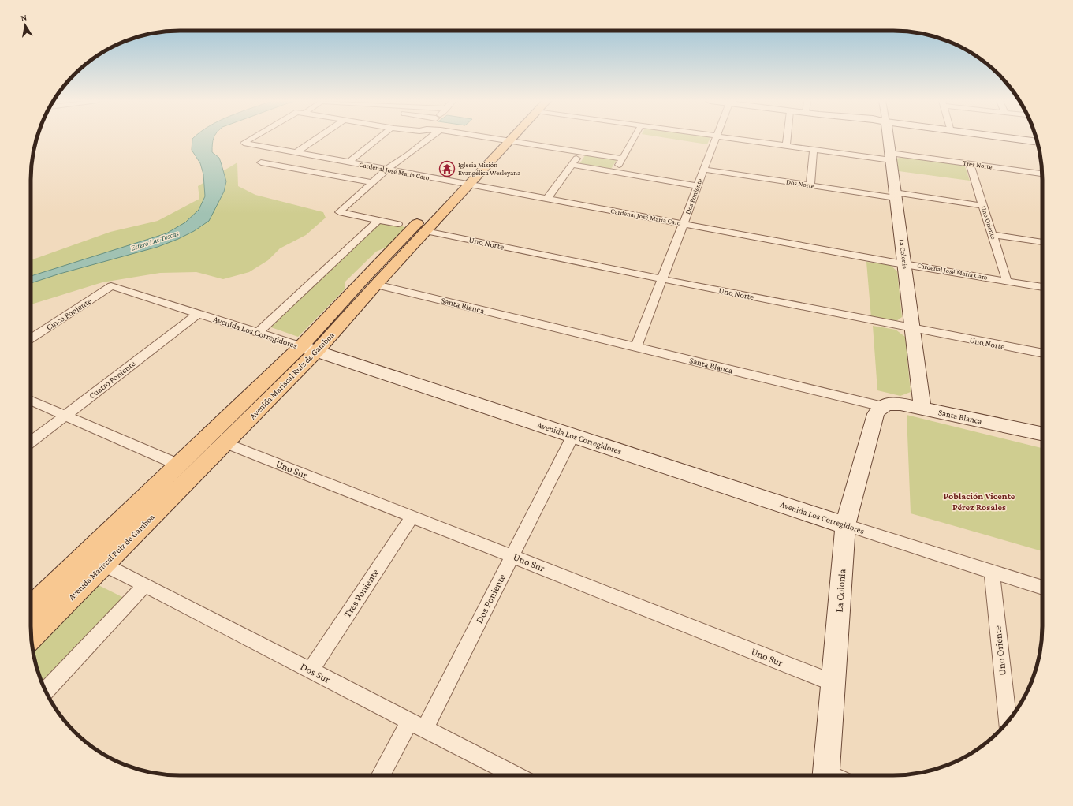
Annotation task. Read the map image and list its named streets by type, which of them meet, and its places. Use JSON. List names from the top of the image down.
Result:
{
  "streets": {
    "main road": ["Avenida Mariscal Ruiz de Gamboa"],
    "street": [
      "Tres Norte",
      "Cardenal José María Caro",
      "Dos Norte",
      "Dos Poniente",
      "Uno Oriente",
      "Uno Norte",
      "La Colonia",
      "Santa Blanca",
      "Cinco Poniente",
      "Avenida Los Corregidores",
      "Cuatro Poniente",
      "Uno Sur",
      "Tres Poniente",
      "Dos Sur"
    ]
  },
  "crossings": [
    ["Tres Norte", "Uno Oriente"],
    ["Tres Norte", "La Colonia"],
    ["Cardenal José María Caro", "Dos Poniente"],
    ["Cardenal José María Caro", "Uno Oriente"],
    ["Cardenal José María Caro", "La Colonia"],
    ["Cardenal José María Caro", "Avenida Mariscal Ruiz de Gamboa"],
    ["Dos Norte", "Dos Poniente"],
    ["Dos Norte", "Uno Oriente"],
    ["Dos Norte", "La Colonia"],
    ["Dos Poniente", "Uno Norte"],
    ["Dos Poniente", "Santa Blanca"],
    ["Dos Poniente", "Avenida Los Corregidores"],
    ["Dos Poniente", "Uno Sur"],
    ["Dos Poniente", "Dos Sur"],
    ["Uno Oriente", "Avenida Los Corregidores"],
    ["Uno Norte", "La Colonia"],
    ["Uno Norte", "Avenida Mariscal Ruiz de Gamboa"],
    ["La Colonia", "Santa Blanca"],
    ["La Colonia", "Avenida Los Corregidores"],
    ["La Colonia", "Uno Sur"],
    ["Santa Blanca", "Avenida Mariscal Ruiz de Gamboa"],
    ["Cinco Poniente", "Avenida Los Corregidores"],
    ["Avenida Los Corregidores", "Avenida Mariscal Ruiz de Gamboa"],
    ["Avenida Los Corregidores", "Cuatro Poniente"],
    ["Avenida Mariscal Ruiz de Gamboa", "Uno Sur"],
    ["Avenida Mariscal Ruiz de Gamboa", "Dos Sur"],
    ["Uno Sur", "Tres Poniente"],
    ["Tres Poniente", "Dos Sur"]
  ],
  "districts": ["Población Vicente Pérez Rosales"],
  "water": ["Estero Las Toscas"],
  "places": {
    "temple": ["Iglesia Misión Evangélica Wesleyana"]
  },
  "north": "top"
}
